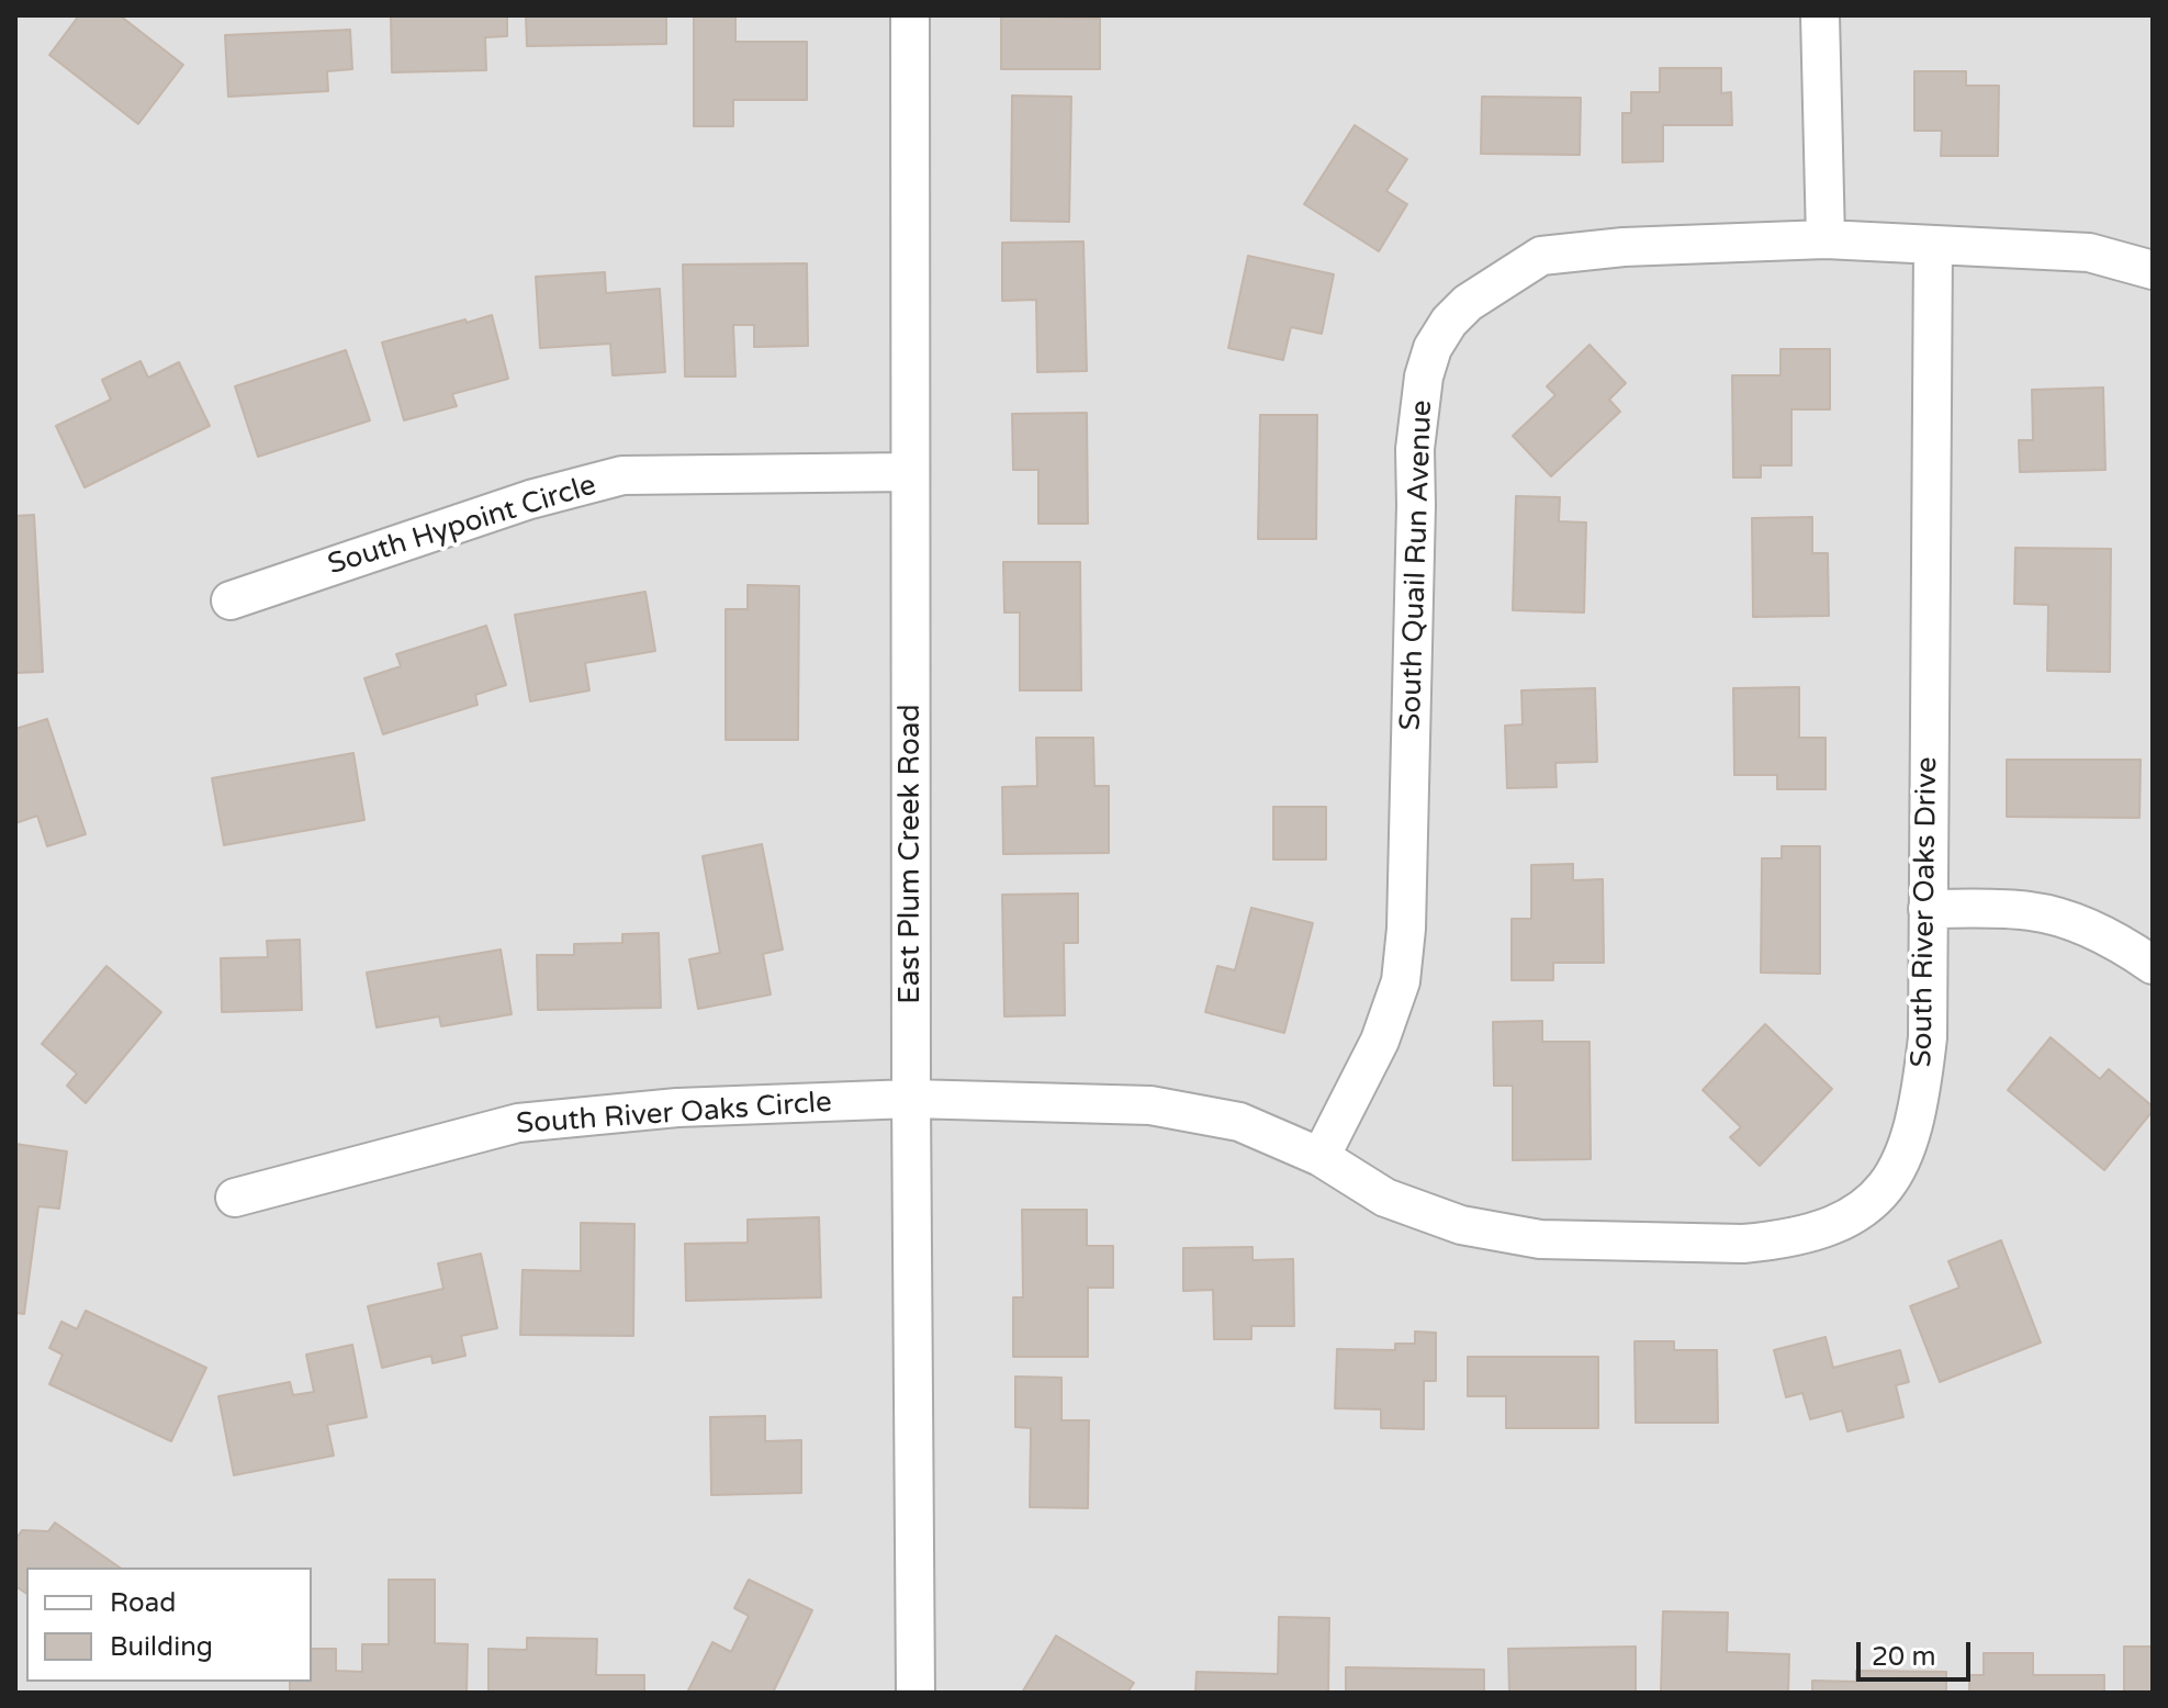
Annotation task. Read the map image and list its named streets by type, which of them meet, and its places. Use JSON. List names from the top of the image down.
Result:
{
  "streets": {
    "street": [
      "South Hypoint Circle",
      "South Quail Run Avenue",
      "East Plum Creek Road",
      "South River Oaks Drive",
      "South River Oaks Circle"
    ]
  },
  "crossings": [
    ["South Hypoint Circle", "East Plum Creek Road"],
    ["South Quail Run Avenue", "South River Oaks Drive"],
    ["East Plum Creek Road", "South River Oaks Drive"],
    ["East Plum Creek Road", "South River Oaks Circle"],
    ["South River Oaks Drive", "South River Oaks Circle"]
  ],
  "legend": ["Road", "Building"],
  "scale_bar": "20 m"
}
